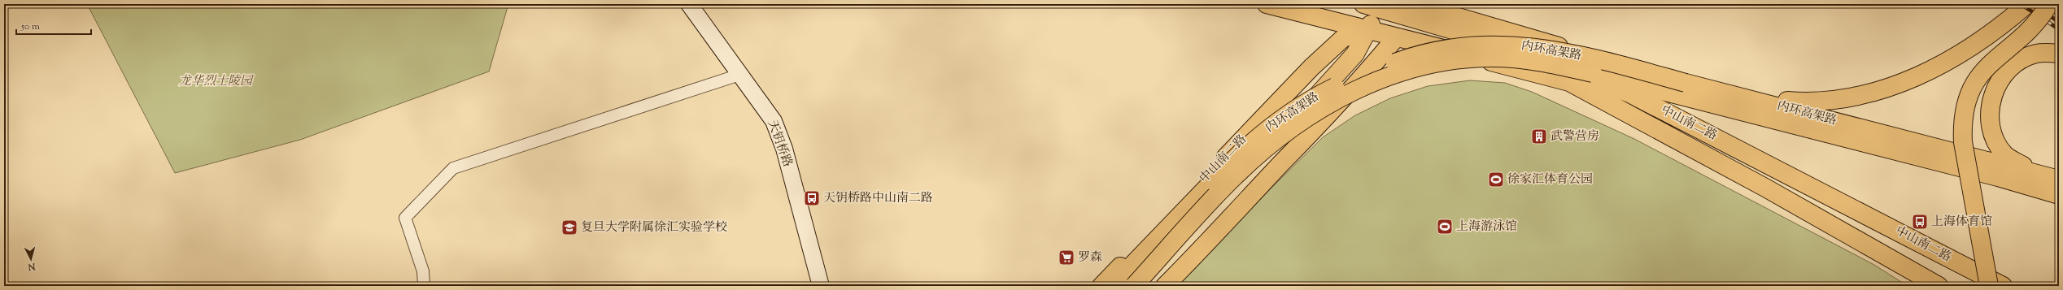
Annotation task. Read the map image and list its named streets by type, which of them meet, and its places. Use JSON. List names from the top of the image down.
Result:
{
  "streets": {
    "main road": ["内环高架路", "中山南二路"],
    "street": ["天钥桥路"]
  },
  "parks": ["龙华烈士陵园"],
  "places": {
    "building": ["武警营房"],
    "sports": ["徐家汇体育公园", "上海游泳馆"],
    "bus stop": ["天钥桥路中山南二路", "上海体育馆"],
    "school or university": ["复旦大学附属徐汇实验学校"],
    "supermarket": ["罗森"]
  },
  "scale_bar": "50 m",
  "north": "bottom"
}
